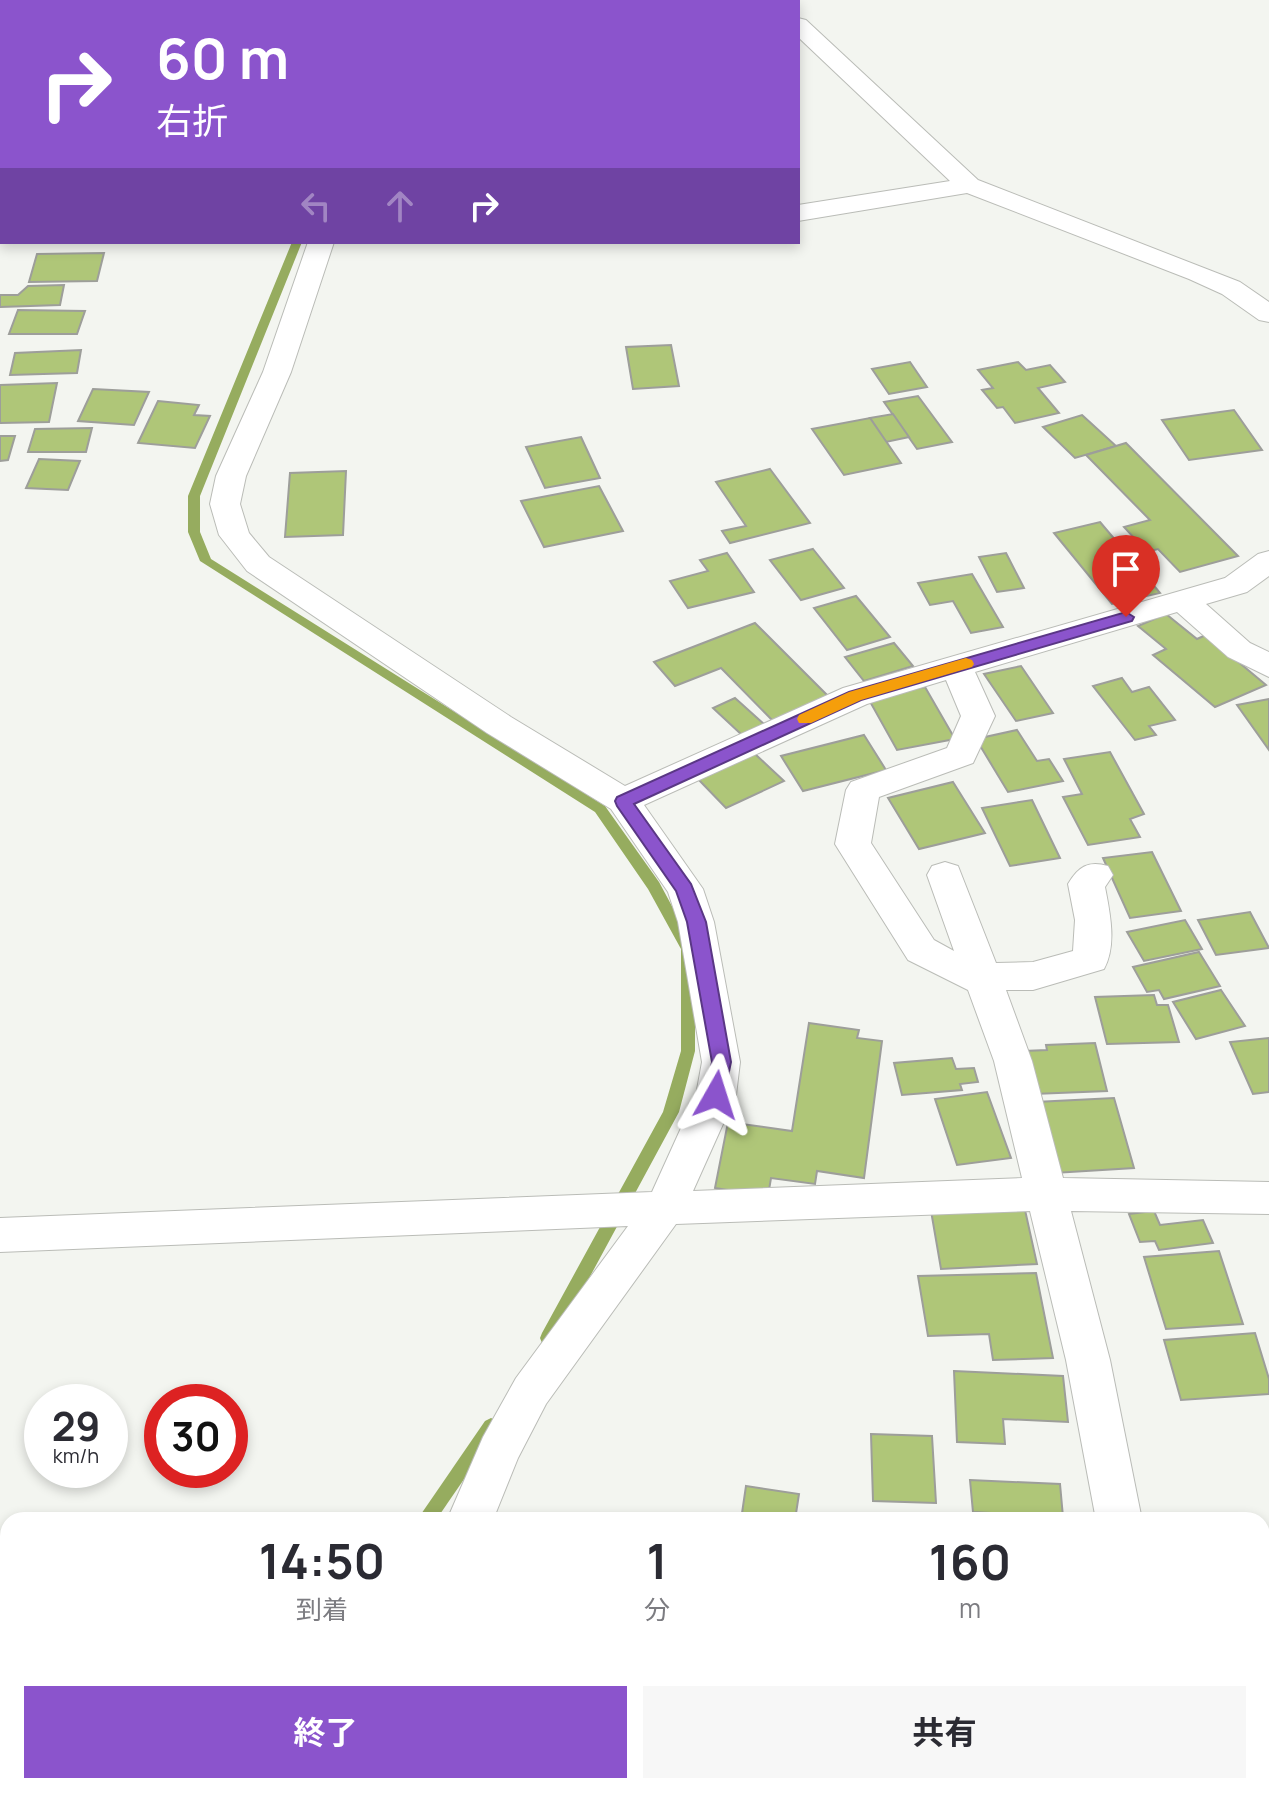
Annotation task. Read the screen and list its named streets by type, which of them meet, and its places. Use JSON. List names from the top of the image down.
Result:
{
  "page": {
    "turn": ["60 m", "右折"],
    "speed": "29 km/h",
    "limit": "30",
    "eta": [
      "14:50",
      "到着",
      "1",
      "分",
      "160",
      "m"
    ],
    "buttons": ["終了", "共有"]
  }
}
